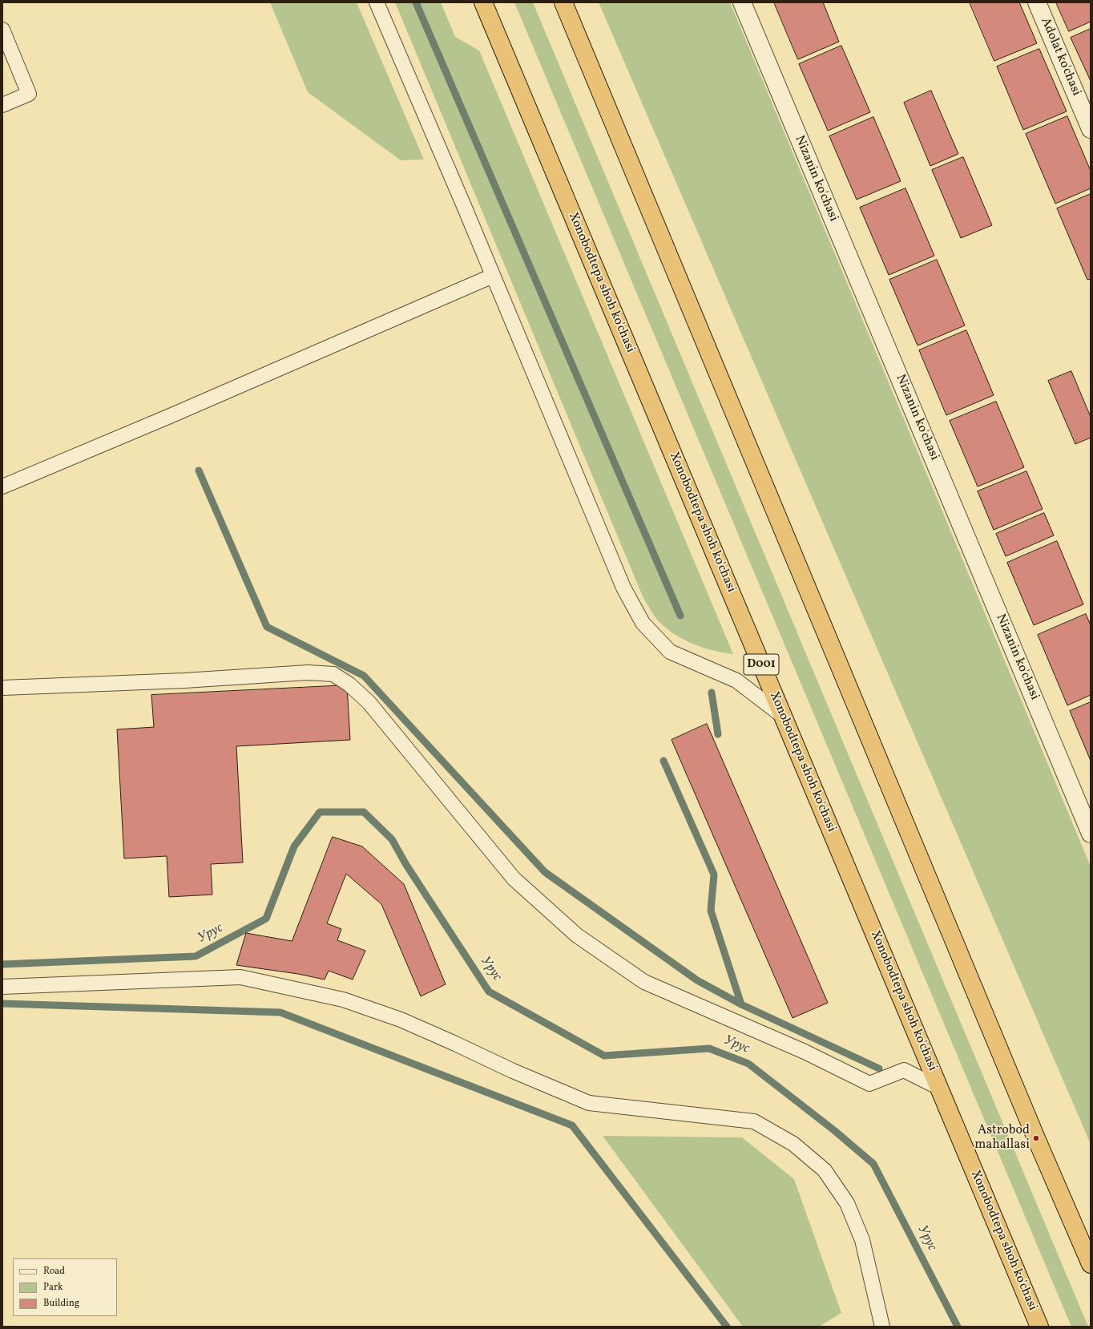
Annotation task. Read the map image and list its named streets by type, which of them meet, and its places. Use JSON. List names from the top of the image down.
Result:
{
  "streets": {
    "highway": ["Xonobodtepa shoh ko'chasi", "D001"],
    "street": ["Adolat ko'chasi", "Nizanin ko'chasi"]
  },
  "water": ["Урус"],
  "places": ["Astrobod mahallasi"],
  "legend": ["Road", "Park", "Building"]
}
